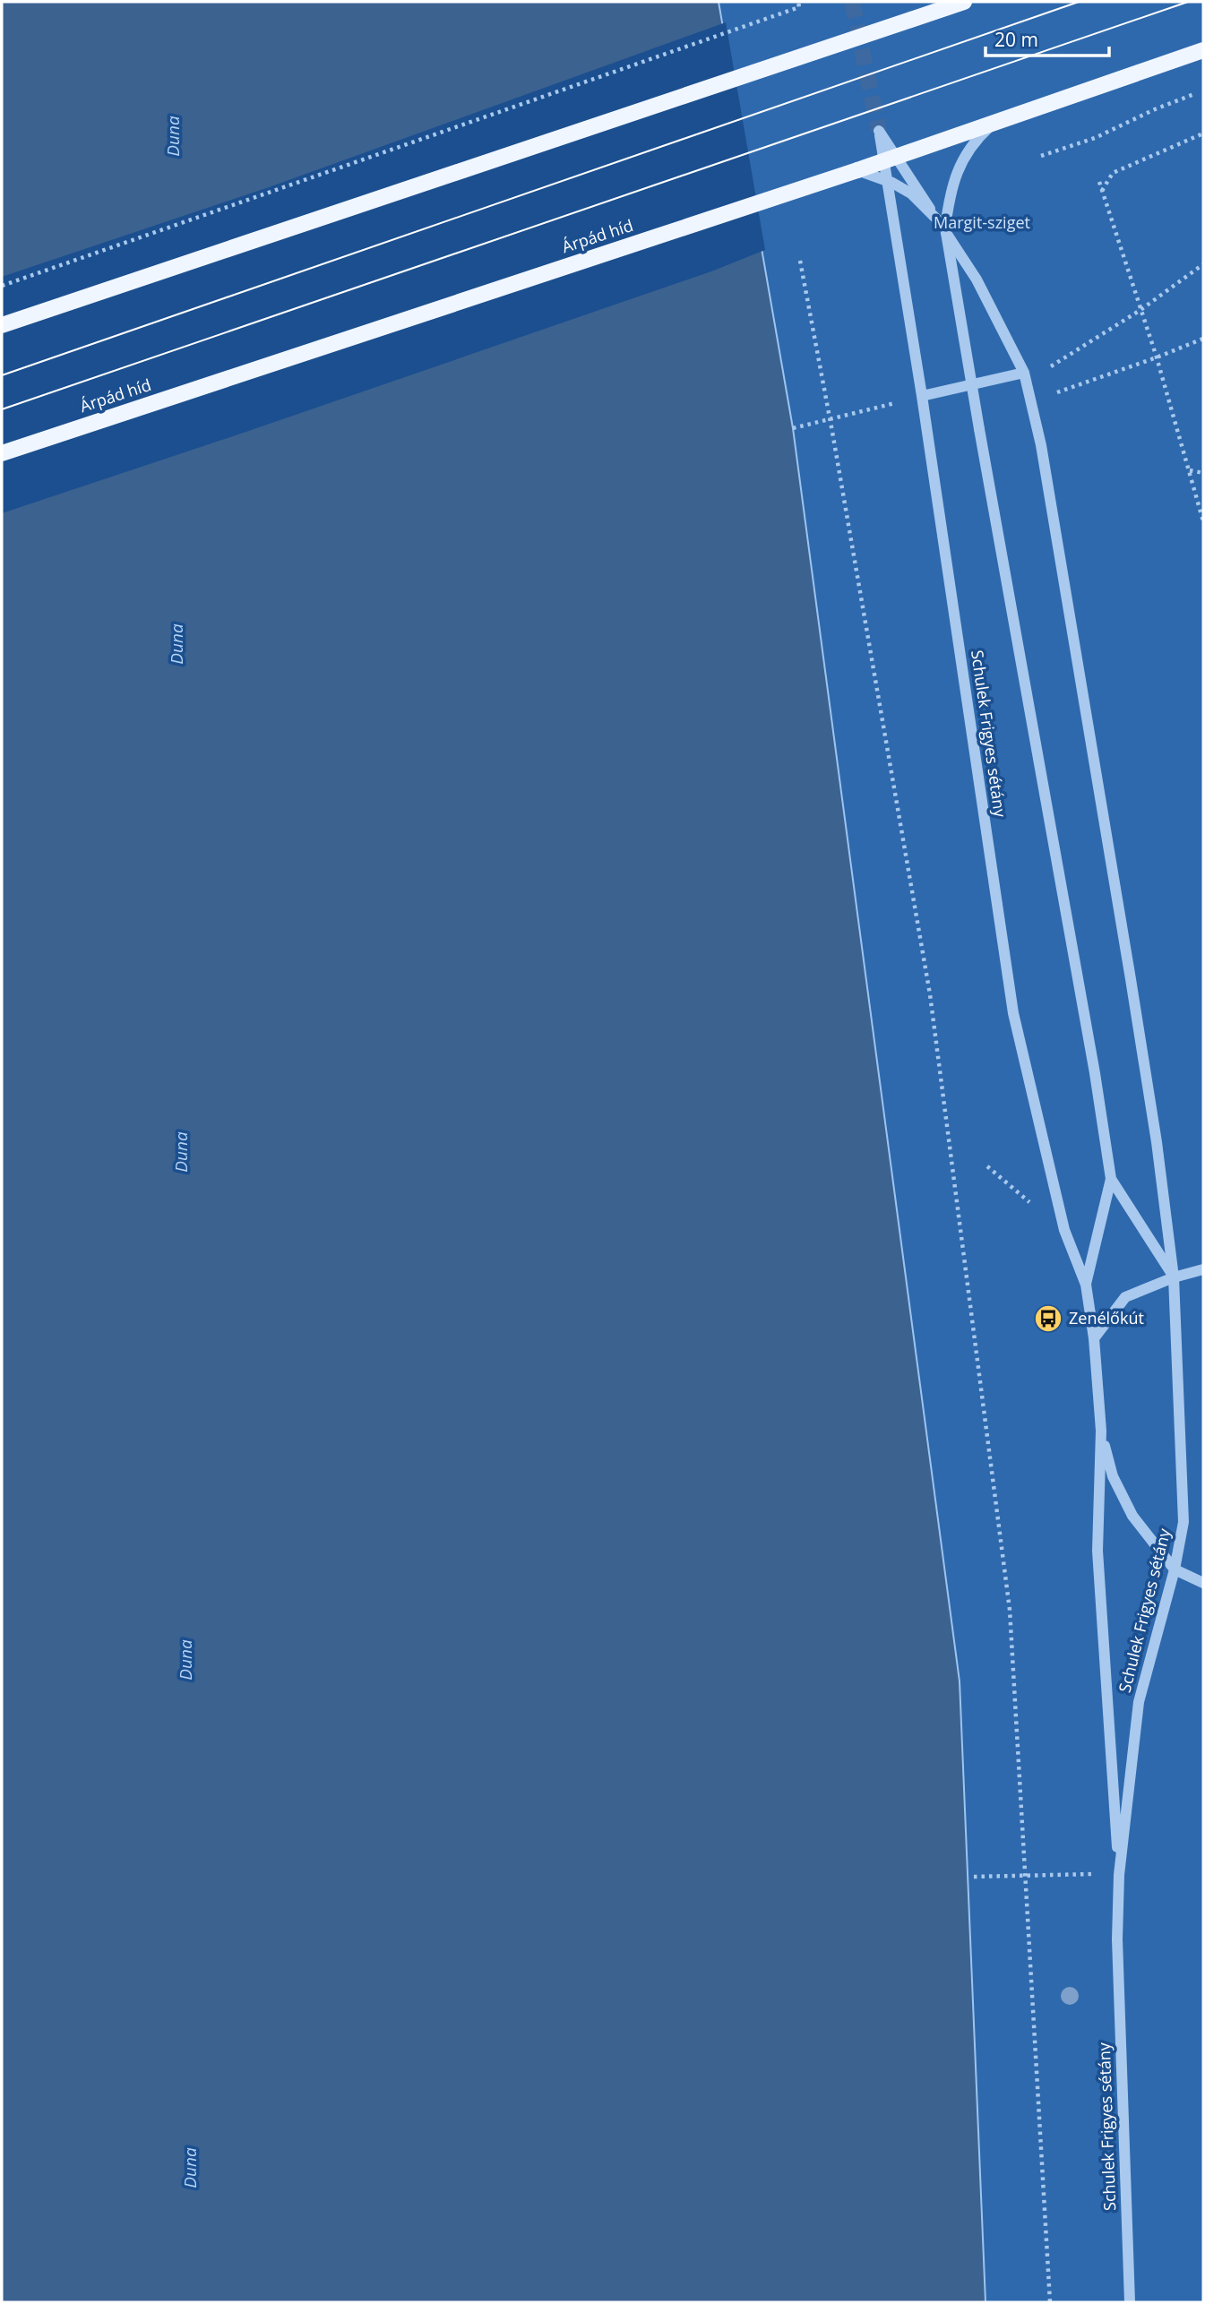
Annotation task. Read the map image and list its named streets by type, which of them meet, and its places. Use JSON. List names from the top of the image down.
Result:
{
  "streets": {
    "main road": ["Árpád híd"],
    "street": ["Schulek Frigyes sétány"]
  },
  "crossings": [
    ["Árpád híd", "Schulek Frigyes sétány"]
  ],
  "water": ["Duna"],
  "parks": ["Margit-sziget"],
  "places": {
    "bus stop": ["Zenélőkút"]
  },
  "scale_bar": "20 m"
}
